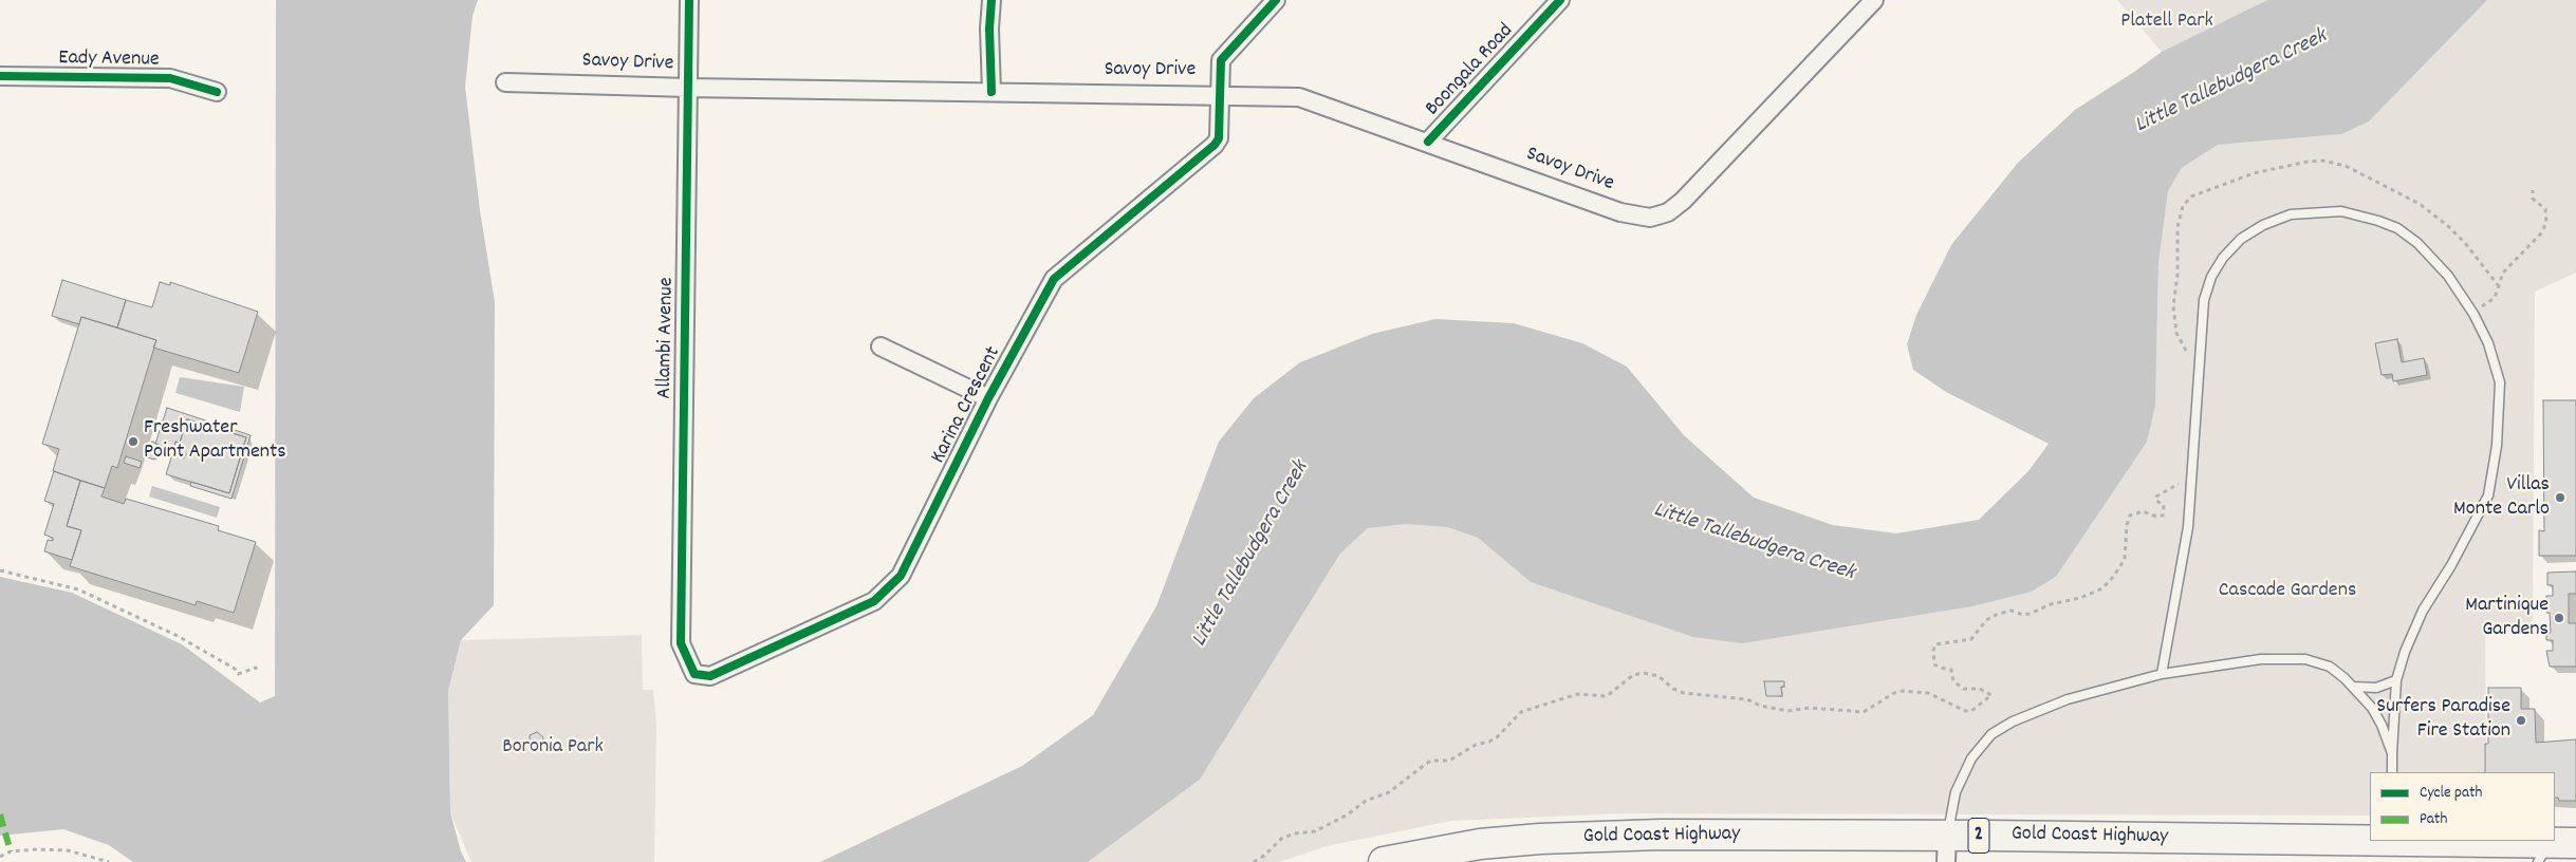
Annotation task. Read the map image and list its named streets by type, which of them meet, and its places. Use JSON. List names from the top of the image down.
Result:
{
  "streets": {
    "highway": ["2", "Gold Coast Highway"],
    "street": [
      "Eady Avenue",
      "Savoy Drive",
      "Boongala Road",
      "Allambi Avenue",
      "Karina Crescent"
    ]
  },
  "crossings": [
    ["Savoy Drive", "Boongala Road"],
    ["Savoy Drive", "Allambi Avenue"],
    ["Savoy Drive", "Karina Crescent"],
    ["Allambi Avenue", "Karina Crescent"]
  ],
  "water": ["Little Tallebudgera Creek"],
  "parks": ["Platell Park", "Cascade Gardens", "Boronia Park"],
  "places": [
    "Freshwater Point Apartments",
    "Villas Monte Carlo",
    "Martinique Gardens",
    "Surfers Paradise Fire Station"
  ],
  "legend": ["Cycle path", "Path"]
}
